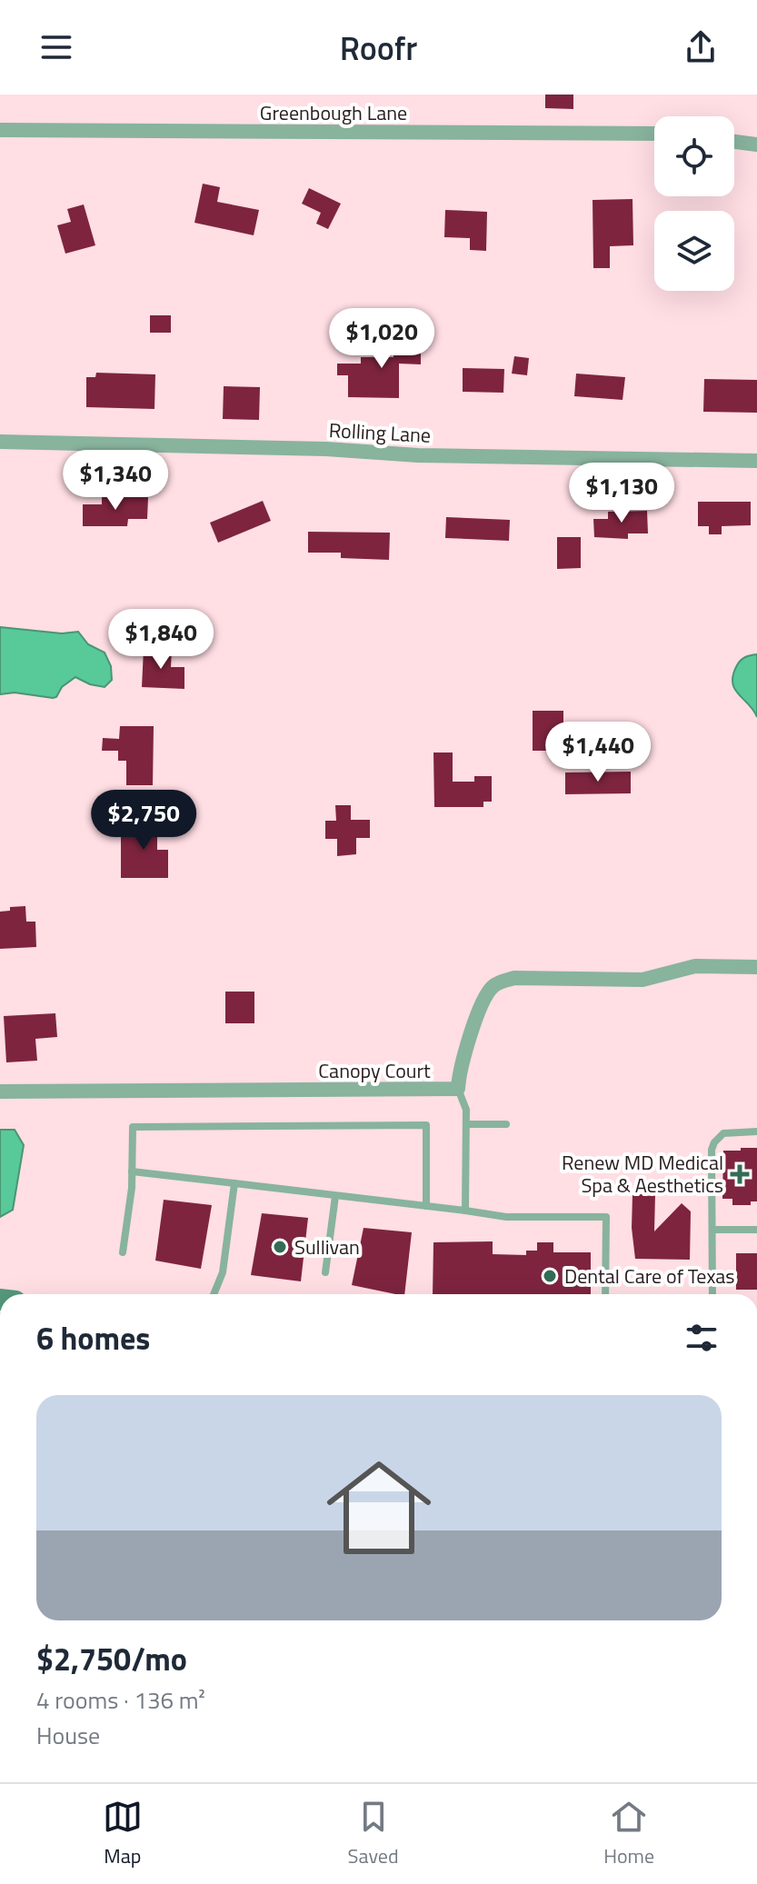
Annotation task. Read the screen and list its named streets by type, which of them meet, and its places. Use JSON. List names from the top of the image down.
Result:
{
  "streets": {
    "street": ["Greenbough Lane", "Rolling Lane", "Canopy Court"]
  },
  "places": {
    "health": ["Renew MD Medical Spa & Aesthetics"],
    "other": ["Sullivan", "Dental Care of Texas"]
  },
  "page": {
    "header": "Roofr",
    "price": [
      "$1,020",
      "$1,340",
      "$1,130",
      "$1,840",
      "$1,440",
      "$2,750"
    ],
    "heading": "6 homes",
    "list": [
      {
        "name": "$2,750/mo",
        "note": "4 rooms · 136 m² · House"
      }
    ],
    "tabs": ["Map", "Saved", "Home"]
  }
}
